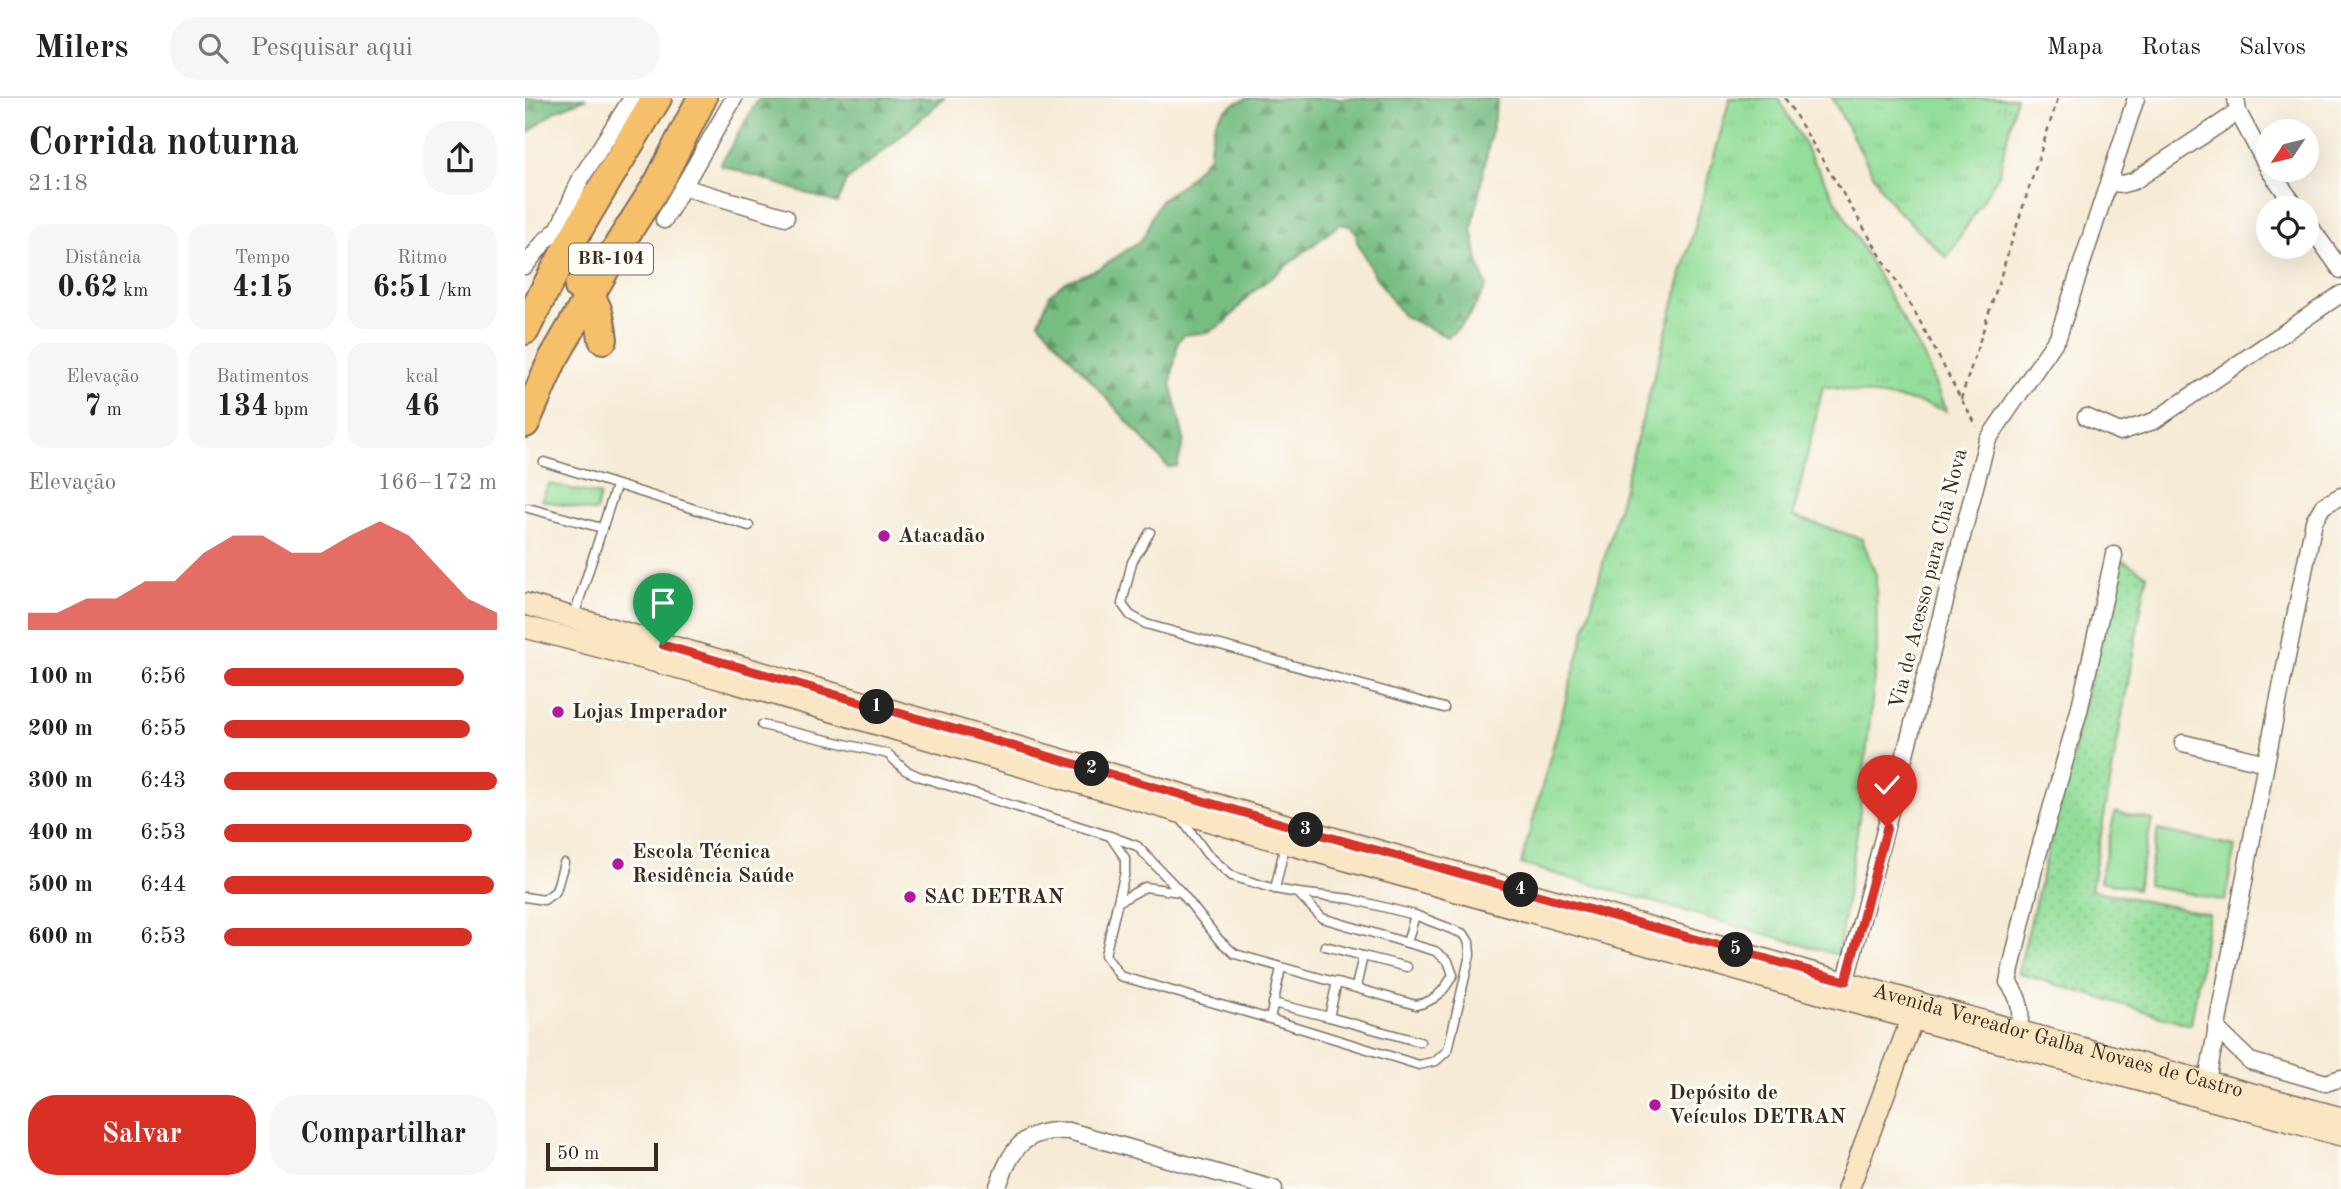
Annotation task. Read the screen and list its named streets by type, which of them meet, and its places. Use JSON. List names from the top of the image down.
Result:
{
  "streets": {
    "highway": ["BR-104"],
    "street": ["Via de Acesso para Chã Nova", "Avenida Vereador Galba Novaes de Castro"]
  },
  "crossings": [
    ["Via de Acesso para Chã Nova", "Avenida Vereador Galba Novaes de Castro"]
  ],
  "places": [
    "Atacadão",
    "Lojas Imperador",
    "Escola Técnica Residência Saúde",
    "SAC DETRAN",
    "Depósito de Veículos DETRAN"
  ],
  "scale_bar": "50 m",
  "north": "bottom left",
  "page": {
    "header": "Milers",
    "search": "Pesquisar aqui",
    "nav": ["Mapa", "Rotas", "Salvos"],
    "heading": ["Corrida noturna", "21:18"],
    "stats": [
      ["Distância", "0.62 km"],
      ["Tempo", "4:15"],
      ["Ritmo", "6:51 /km"],
      ["Elevação", "7 m"],
      ["Batimentos", "134 bpm"],
      ["kcal", "46"]
    ],
    "chart": ["Elevação", "166–172 m"],
    "list": [
      {
        "name": "100 m",
        "note": "6:56"
      },
      {
        "name": "200 m",
        "note": "6:55"
      },
      {
        "name": "300 m",
        "note": "6:43"
      },
      {
        "name": "400 m",
        "note": "6:53"
      },
      {
        "name": "500 m",
        "note": "6:44"
      },
      {
        "name": "600 m",
        "note": "6:53"
      }
    ],
    "pins": [
      "1",
      "2",
      "3",
      "4",
      "5"
    ],
    "buttons": ["Salvar", "Compartilhar"],
    "scale": "50 m"
  }
}
